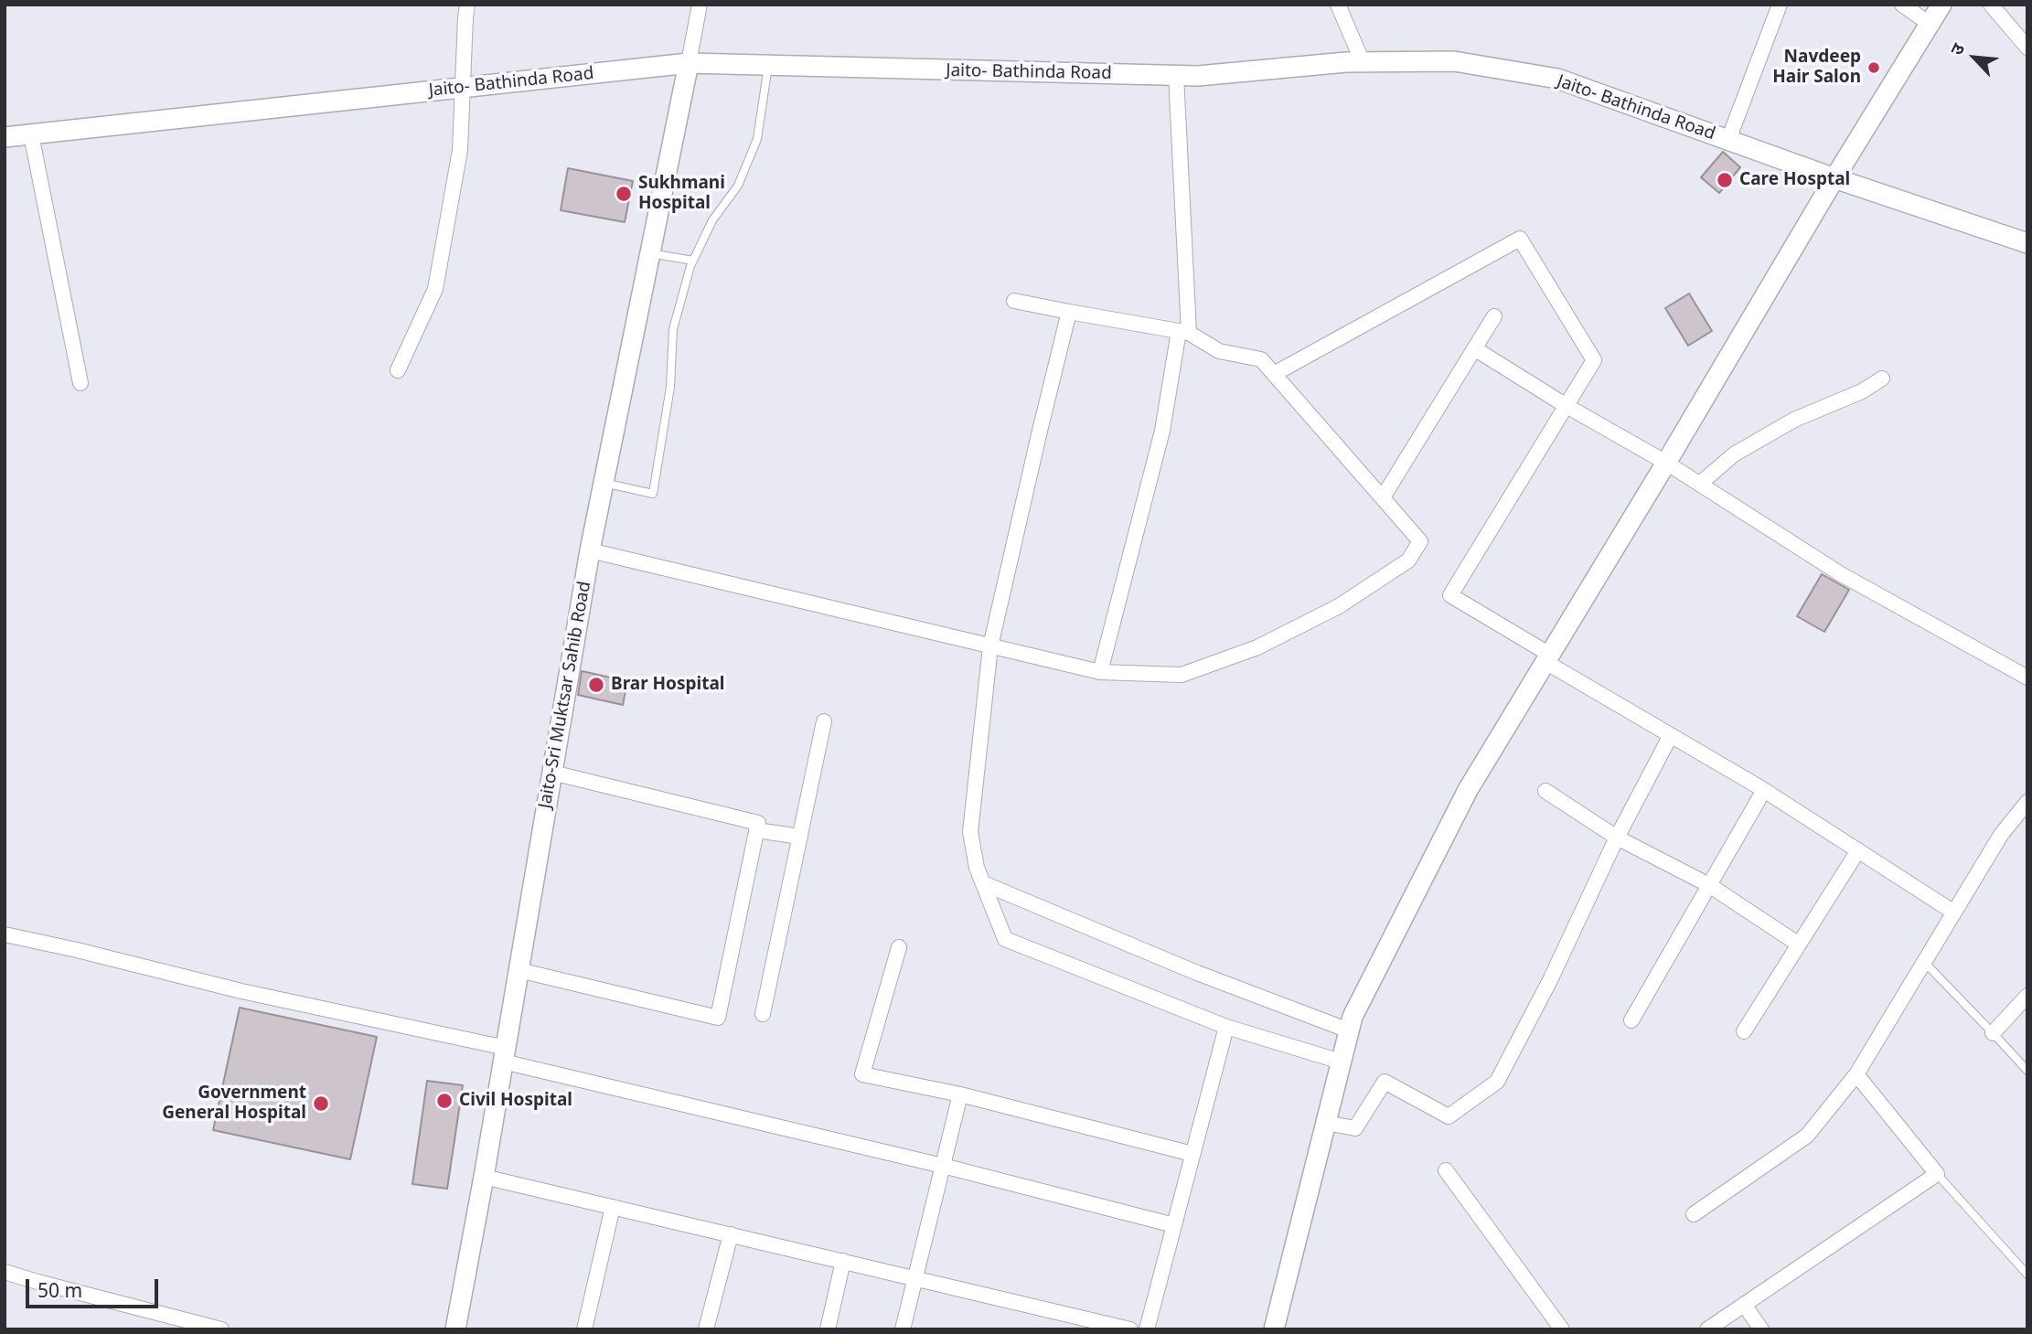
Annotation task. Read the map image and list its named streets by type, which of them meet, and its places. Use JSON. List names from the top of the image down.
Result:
{
  "streets": {
    "street": ["Jaito- Bathinda Road", "Jaito-Sri Muktsar Sahib Road"]
  },
  "crossings": [
    ["Jaito- Bathinda Road", "Jaito-Sri Muktsar Sahib Road"]
  ],
  "places": [
    "Navdeep Hair Salon",
    "Care Hosptal",
    "Sukhmani Hospital",
    "Brar Hospital",
    "Civil Hospital",
    "Government General Hospital"
  ],
  "scale_bar": "50 m",
  "north": "top left"
}
